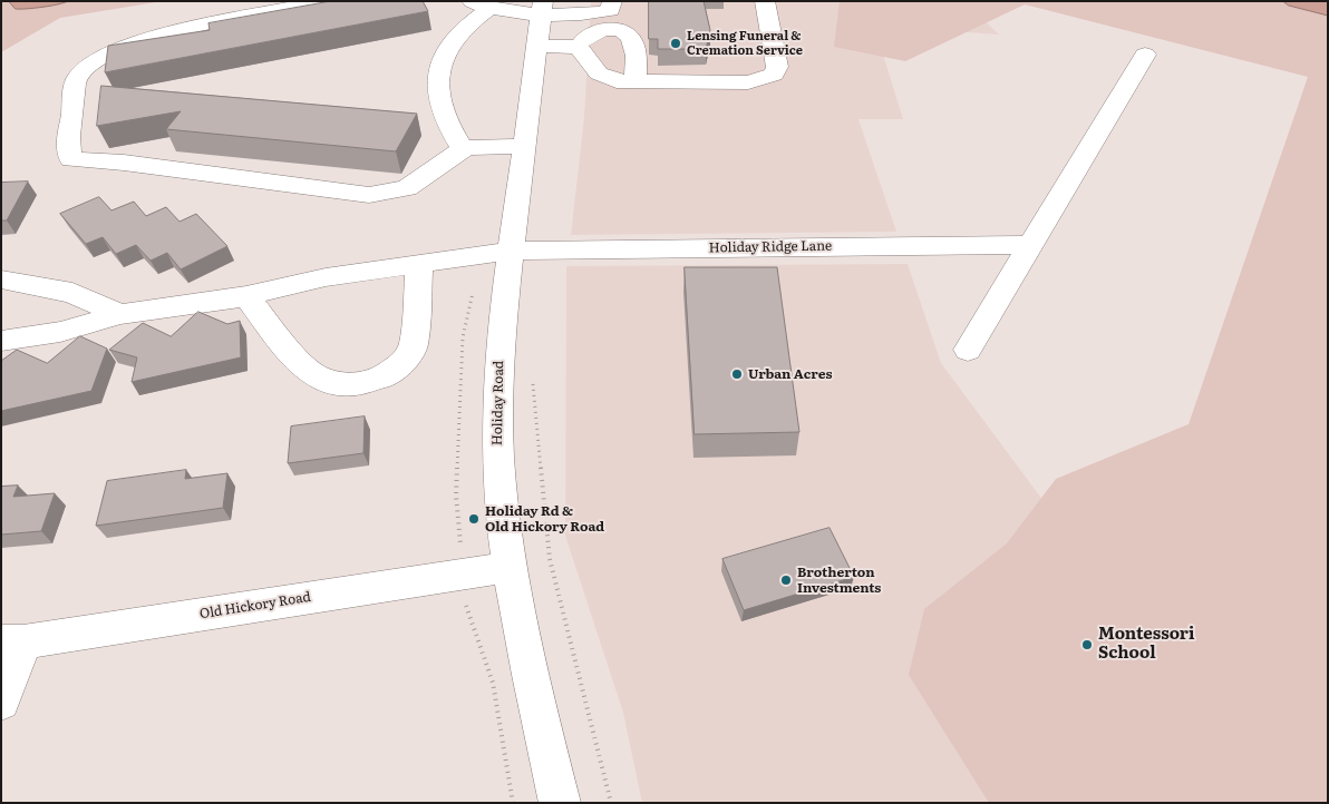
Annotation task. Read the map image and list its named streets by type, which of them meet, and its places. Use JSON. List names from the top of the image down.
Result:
{
  "streets": {
    "street": ["Holiday Ridge Lane", "Holiday Road", "Old Hickory Road"]
  },
  "crossings": [
    ["Holiday Ridge Lane", "Holiday Road"],
    ["Holiday Road", "Old Hickory Road"]
  ],
  "places": [
    "Lensing Funeral & Cremation Service",
    "Urban Acres",
    "Holiday Rd & Old Hickory Road",
    "Brotherton Investments",
    "Montessori School"
  ]
}
